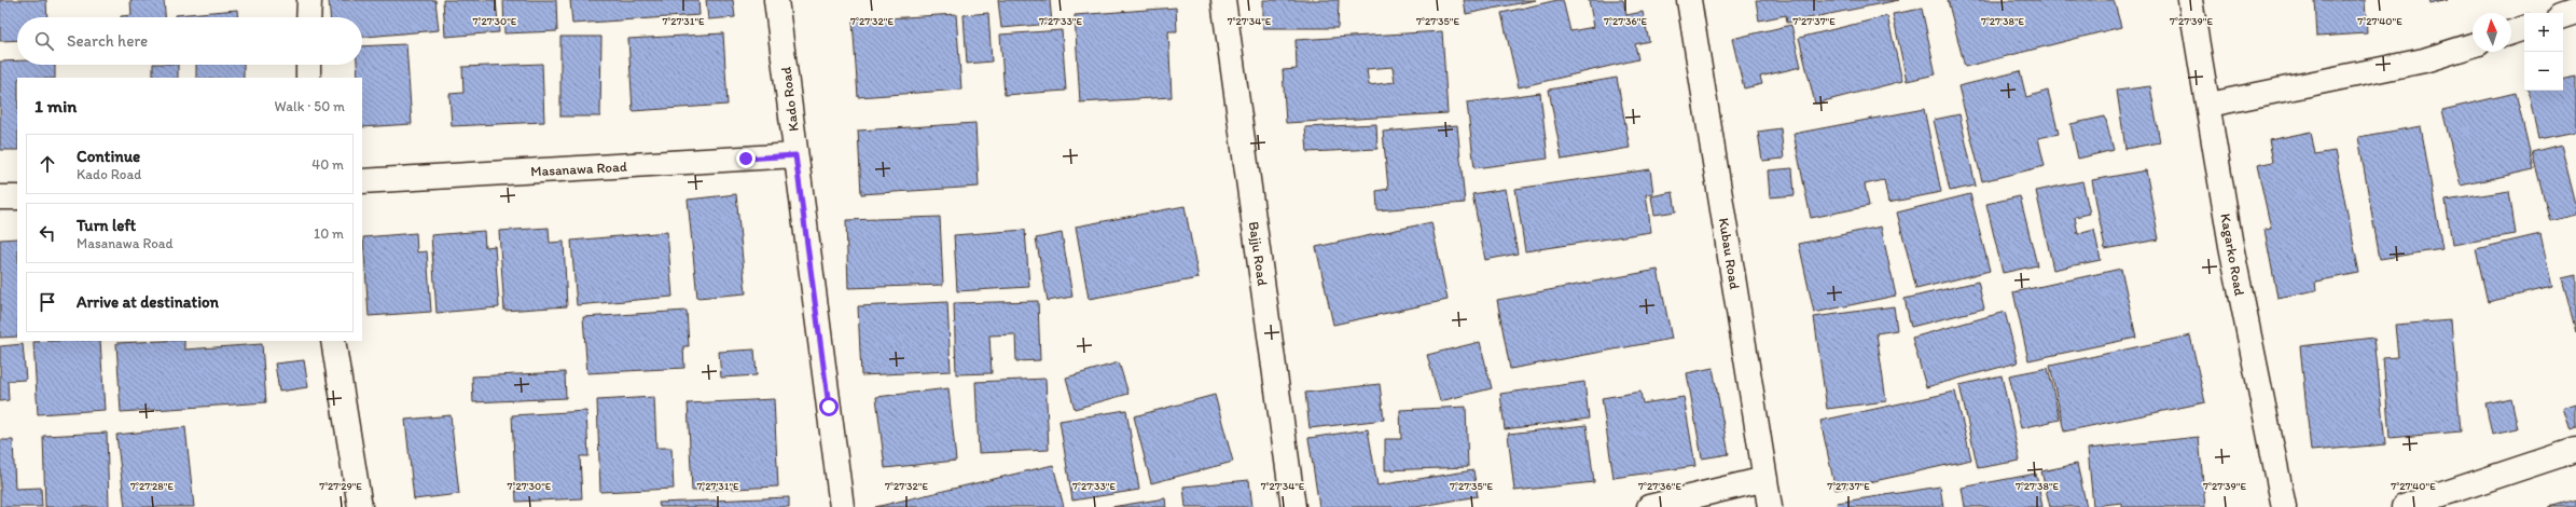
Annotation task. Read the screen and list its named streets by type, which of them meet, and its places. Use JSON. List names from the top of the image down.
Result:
{
  "streets": {
    "street": [
      "Kado Road",
      "Masanawa Road",
      "Bajju Road",
      "Kubau Road",
      "Kagarko Road"
    ]
  },
  "crossings": [
    ["Kado Road", "Masanawa Road"]
  ],
  "north": "top",
  "page": {
    "map_buttons": ["+", "−"],
    "search": "Search here",
    "heading": ["1 min", "Walk · 50 m"],
    "list": [
      ["Continue", "Kado Road", "40 m"],
      ["Turn left", "Masanawa Road", "10 m"],
      "Arrive at destination"
    ]
  },
  "coordinates": [
    "7°27'30\"E",
    "7°27'31\"E",
    "7°27'32\"E",
    "7°27'33\"E",
    "7°27'34\"E",
    "7°27'35\"E",
    "7°27'36\"E",
    "7°27'37\"E",
    "7°27'38\"E",
    "7°27'39\"E",
    "7°27'40\"E",
    "7°27'28\"E",
    "7°27'29\"E"
  ]
}
